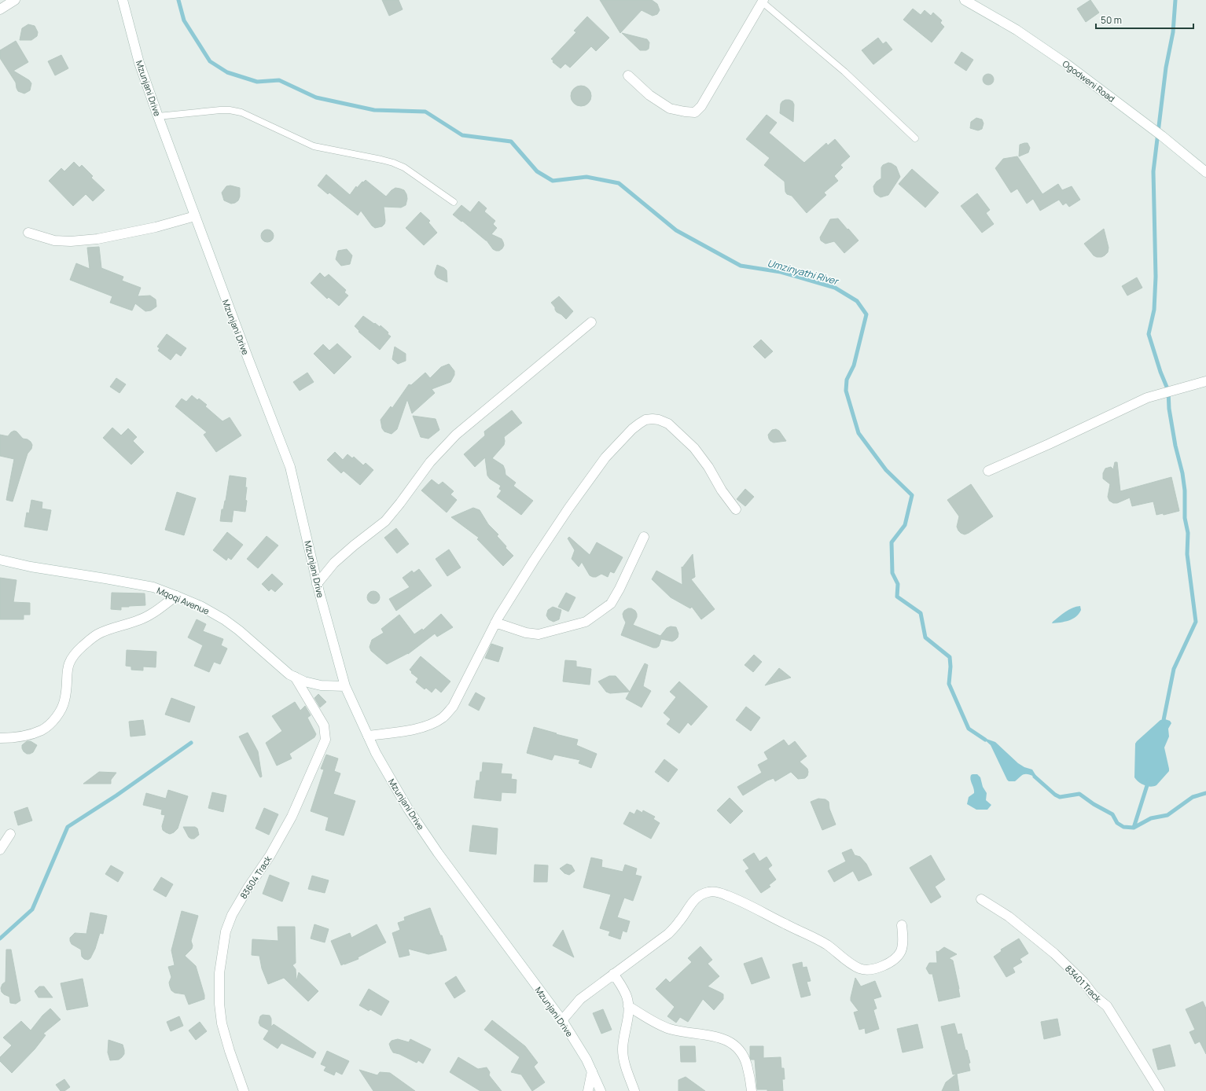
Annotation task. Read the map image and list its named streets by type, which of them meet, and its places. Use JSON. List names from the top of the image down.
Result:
{
  "streets": {
    "street": [
      "Ogodweni Road",
      "Mzunjani Drive",
      "Mqoqi Avenue",
      "83604 Track",
      "83401 Track"
    ]
  },
  "crossings": [
    ["Mzunjani Drive", "Mqoqi Avenue"],
    ["Mqoqi Avenue", "83604 Track"]
  ],
  "water": ["Umzinyathi River"],
  "scale_bar": "50 m"
}
